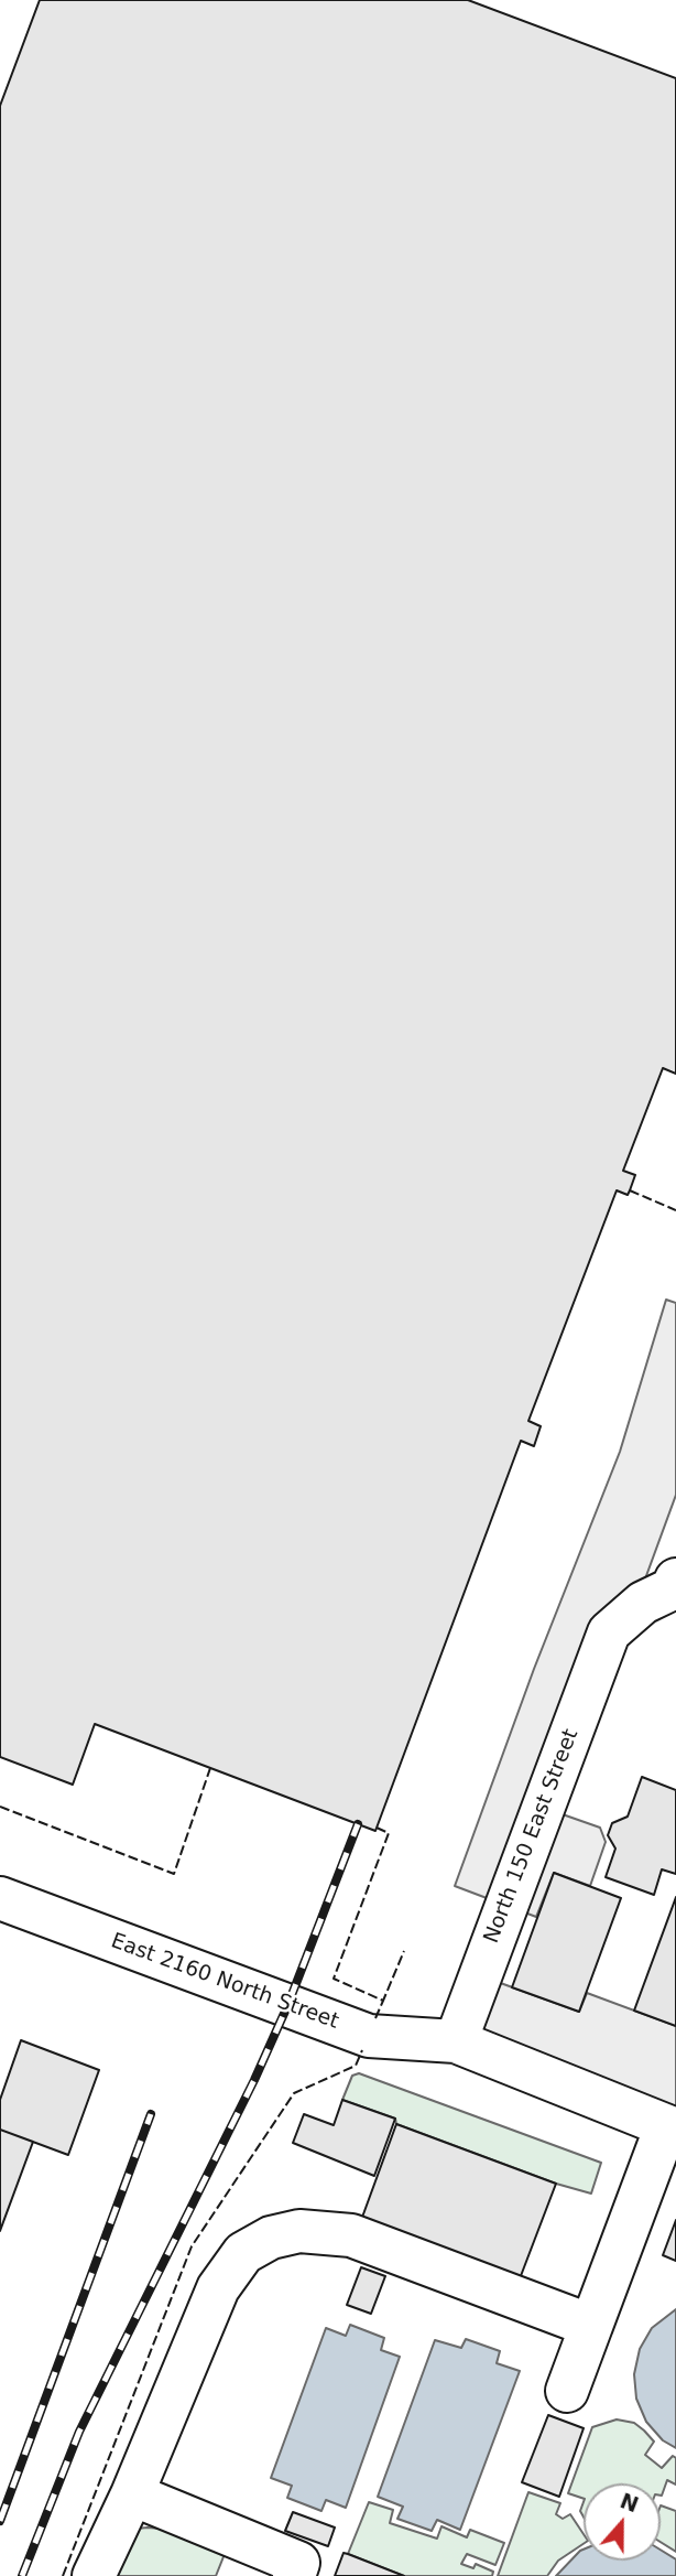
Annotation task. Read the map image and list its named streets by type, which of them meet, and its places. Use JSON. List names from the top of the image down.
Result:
{
  "streets": {
    "street": ["North 150 East Street", "East 2160 North Street"]
  },
  "crossings": [
    ["North 150 East Street", "East 2160 North Street"]
  ],
  "north": "top"
}
